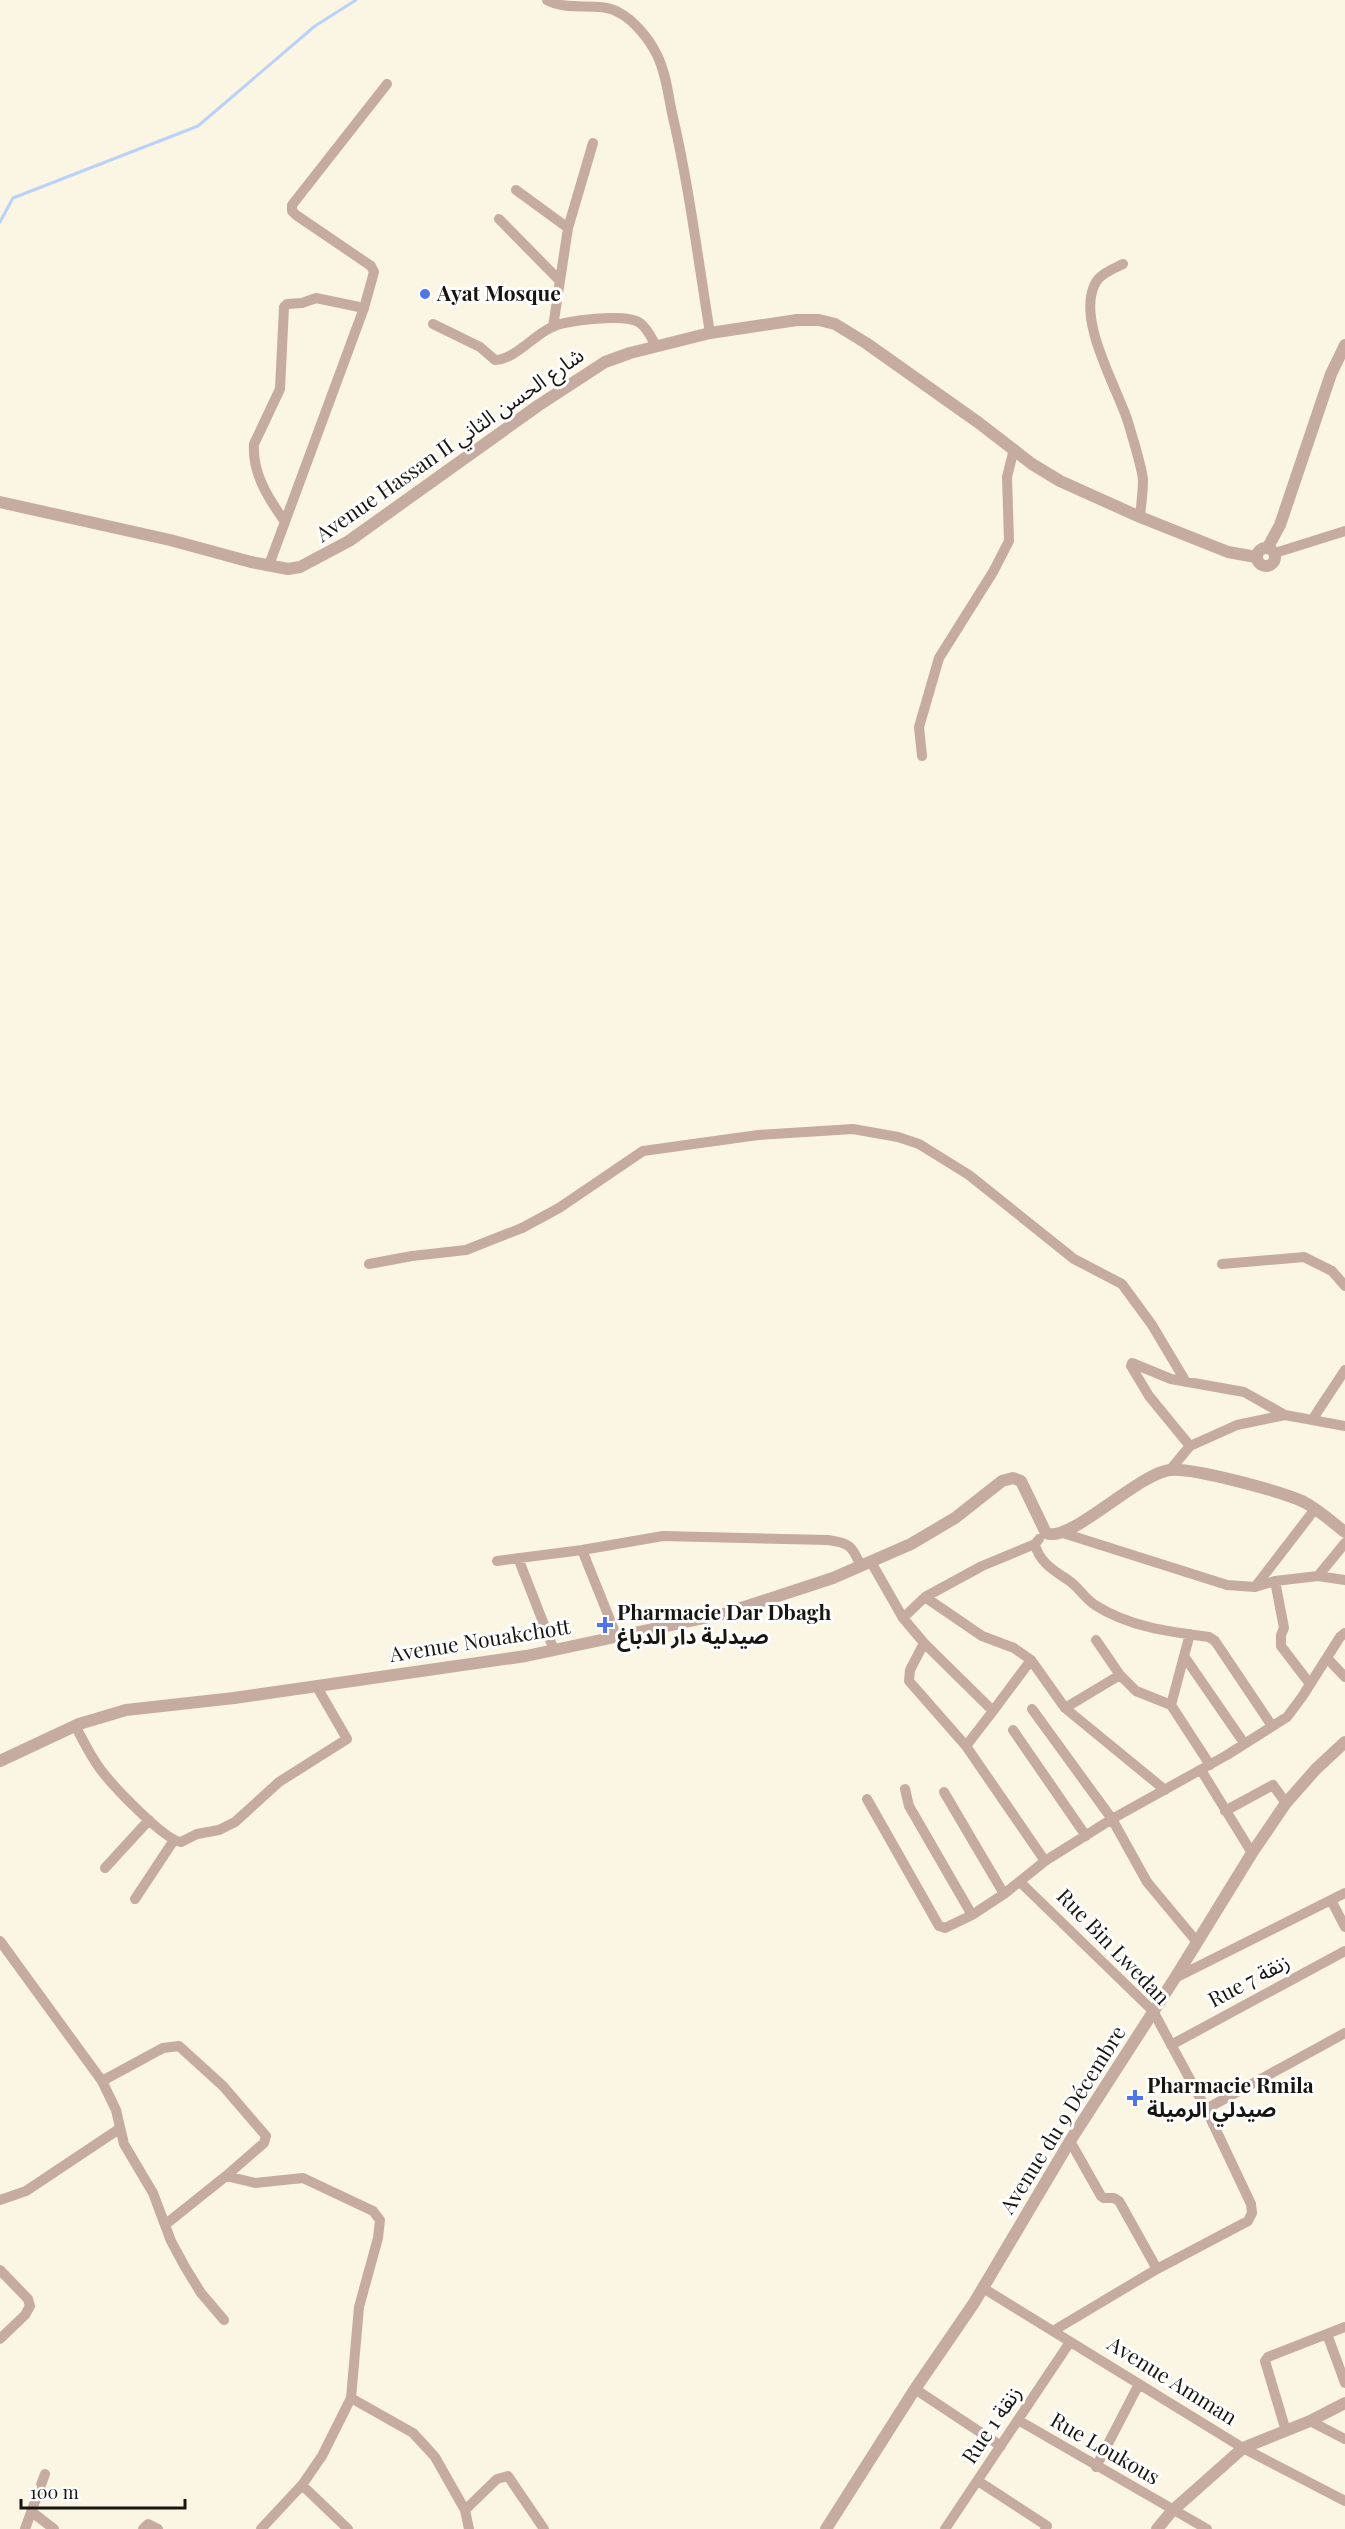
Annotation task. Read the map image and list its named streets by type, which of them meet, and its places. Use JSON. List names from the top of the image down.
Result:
{
  "streets": {
    "street": [
      "Avenue Hassan II شارع الحسن الثاني",
      "Avenue Nouakchott",
      "Rue Bin Lwedan",
      "Rue 7 زنقة",
      "Avenue du 9 Décembre",
      "Avenue Amman",
      "Rue 1 زنقة",
      "Rue Loukous"
    ]
  },
  "crossings": [
    ["Rue Bin Lwedan", "Rue 7 زنقة"],
    ["Rue Bin Lwedan", "Avenue du 9 Décembre"],
    ["Avenue du 9 Décembre", "Avenue Amman"],
    ["Avenue Amman", "Rue 1 زنقة"],
    ["Rue 1 زنقة", "Rue Loukous"]
  ],
  "places": {
    "other": ["Ayat Mosque"],
    "health": ["Pharmacie Dar Dbagh صيدلية دار الدباغ", "Pharmacie Rmila صيدلي الرميلة"]
  },
  "scale_bar": "100 m"
}
